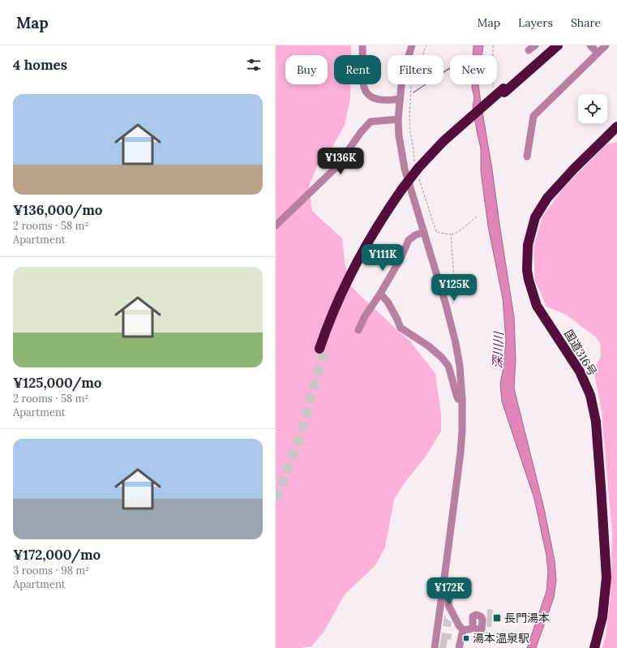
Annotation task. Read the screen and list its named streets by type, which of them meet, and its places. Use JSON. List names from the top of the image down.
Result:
{
  "streets": {
    "highway": ["国道316号"]
  },
  "water": ["深川川"],
  "places": {
    "transit": ["長門湯本", "湯本温泉駅"]
  },
  "page": {
    "header": "Map",
    "nav": ["Map", "Layers", "Share"],
    "heading": "4 homes",
    "chip": [
      "Buy",
      "Rent",
      "Filters",
      "New"
    ],
    "list": [
      {
        "name": "¥136,000/mo",
        "note": "2 rooms · 58 m² · Apartment"
      },
      {
        "name": "¥125,000/mo",
        "note": "2 rooms · 58 m² · Apartment"
      },
      {
        "name": "¥172,000/mo",
        "note": "3 rooms · 98 m² · Apartment"
      }
    ],
    "price": [
      "¥136K",
      "¥111K",
      "¥125K",
      "¥172K"
    ]
  }
}
